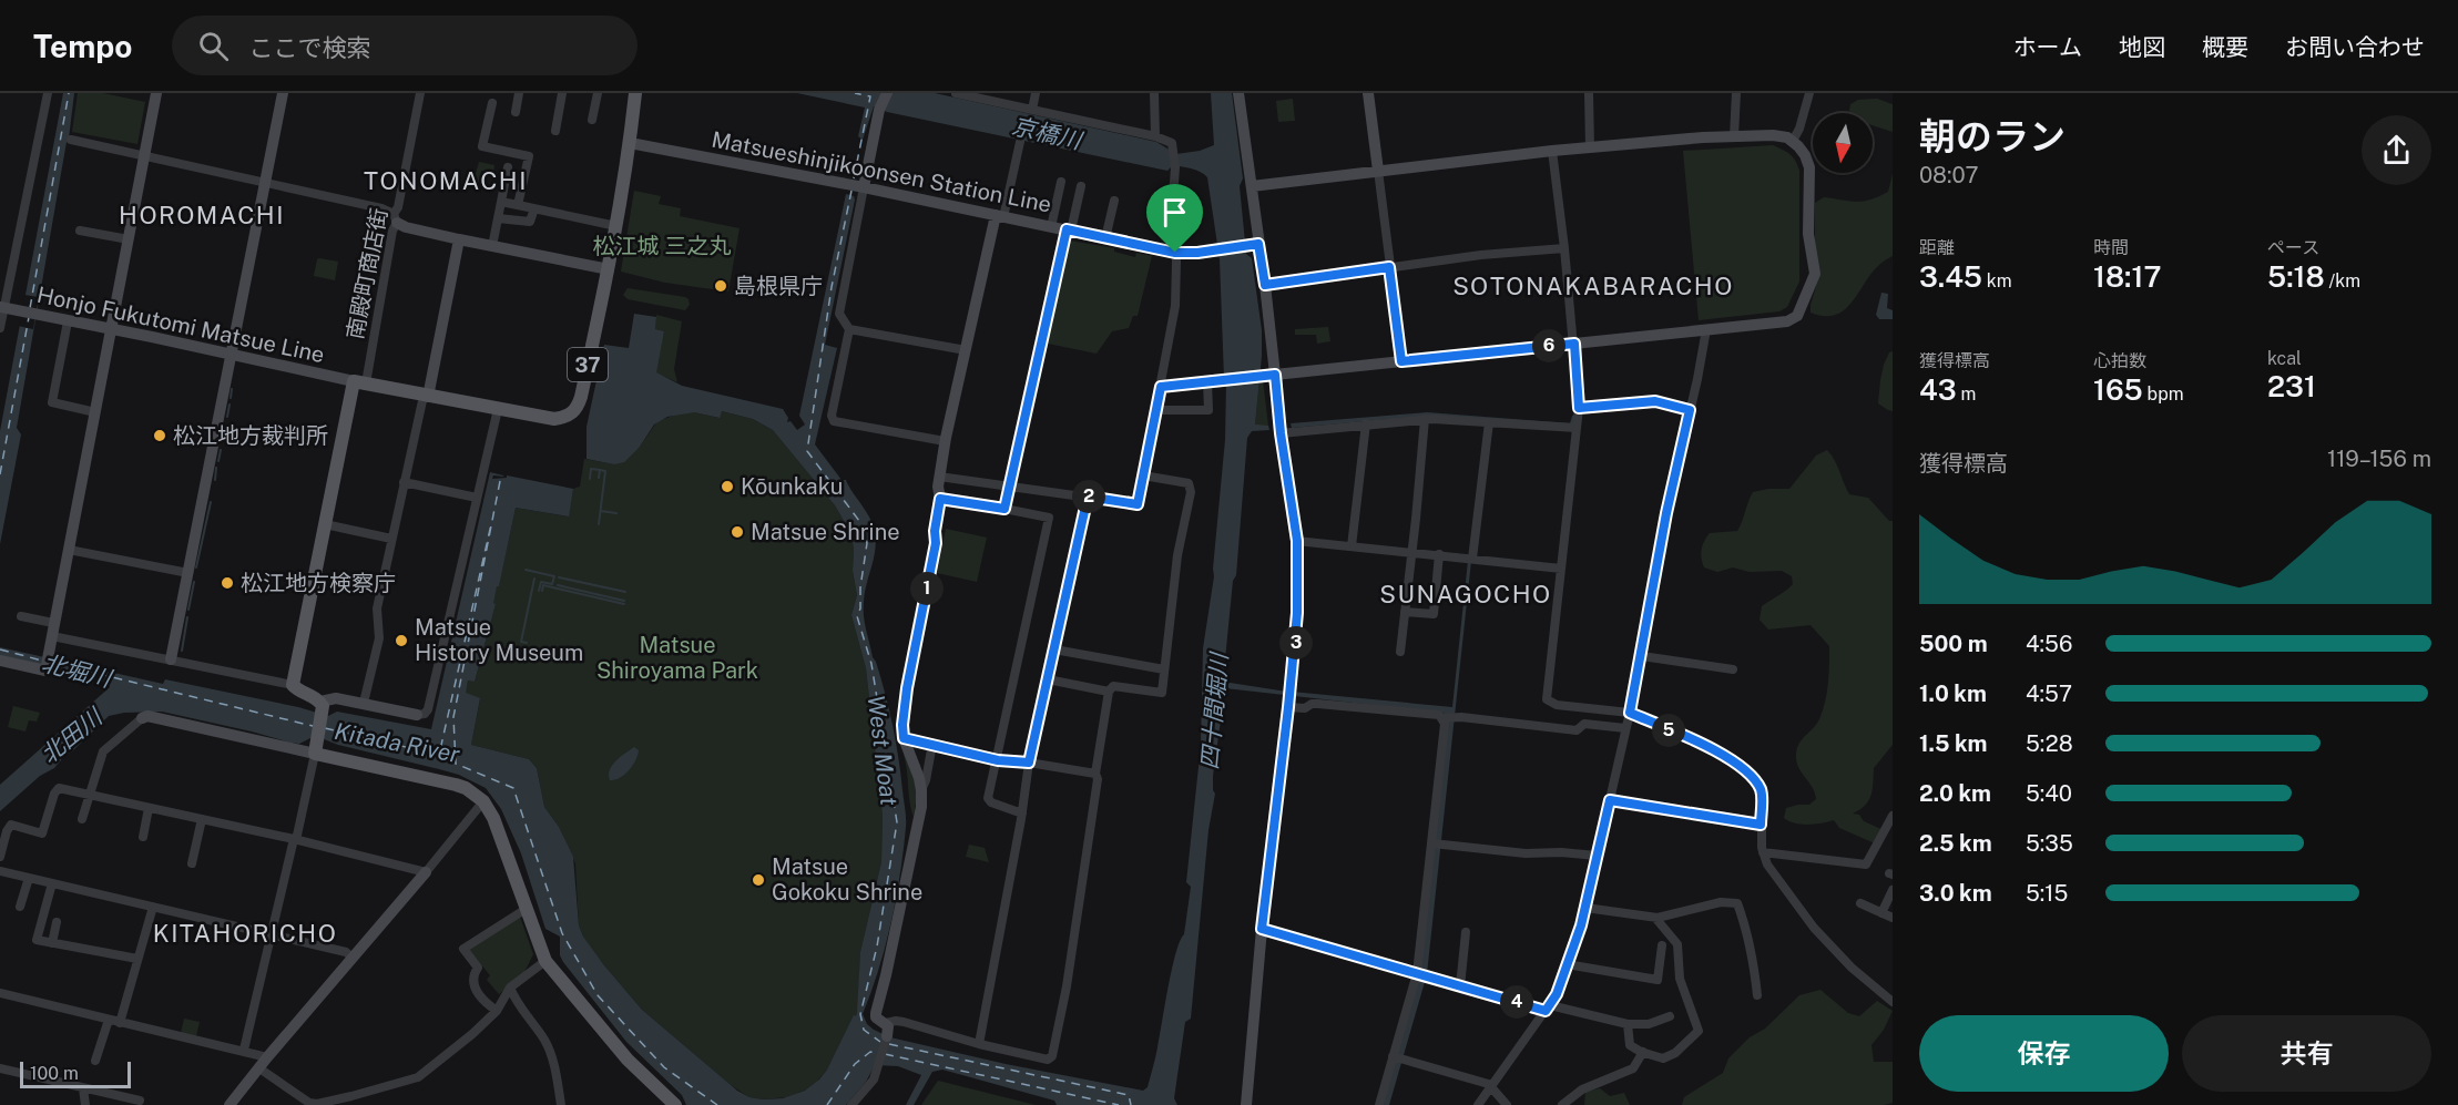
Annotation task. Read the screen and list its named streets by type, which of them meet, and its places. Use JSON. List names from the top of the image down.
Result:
{
  "streets": {
    "main road": ["37"],
    "street": ["Matsueshinjikoonsen Station Line", "南殿町商店街", "Honjo Fukutomi Matsue Line"]
  },
  "crossings": [
    ["Matsueshinjikoonsen Station Line", "37"],
    ["南殿町商店街", "Honjo Fukutomi Matsue Line"],
    ["南殿町商店街", "37"],
    ["Honjo Fukutomi Matsue Line", "37"]
  ],
  "districts": [
    "TONOMACHI",
    "HOROMACHI",
    "SOTONAKABARACHO",
    "SUNAGOCHO",
    "KITAHORICHO"
  ],
  "water": [
    "京橋川",
    "北堀川",
    "四十間堀川",
    "北田川",
    "Kitada River",
    "West Moat"
  ],
  "parks": ["松江城 三之丸", "Matsue Shiroyama Park"],
  "places": [
    "島根県庁",
    "松江地方裁判所",
    "Kōunkaku",
    "Matsue Shrine",
    "松江地方検察庁",
    "Matsue History Museum",
    "Matsue Gokoku Shrine"
  ],
  "scale_bar": "100 m",
  "north": "bottom",
  "page": {
    "header": "Tempo",
    "search": "ここで検索",
    "nav": [
      "ホーム",
      "地図",
      "概要",
      "お問い合わせ"
    ],
    "heading": ["朝のラン", "08:07"],
    "stats": [
      ["距離", "3.45 km"],
      ["時間", "18:17"],
      ["ペース", "5:18 /km"],
      ["獲得標高", "43 m"],
      ["心拍数", "165 bpm"],
      ["kcal", "231"]
    ],
    "pins": [
      "6",
      "2",
      "1",
      "3",
      "5",
      "4"
    ],
    "chart": ["獲得標高", "119–156 m"],
    "list": [
      {
        "name": "500 m",
        "note": "4:56"
      },
      {
        "name": "1.0 km",
        "note": "4:57"
      },
      {
        "name": "1.5 km",
        "note": "5:28"
      },
      {
        "name": "2.0 km",
        "note": "5:40"
      },
      {
        "name": "2.5 km",
        "note": "5:35"
      },
      {
        "name": "3.0 km",
        "note": "5:15"
      }
    ],
    "buttons": ["保存", "共有"],
    "scale": "100 m"
  }
}
